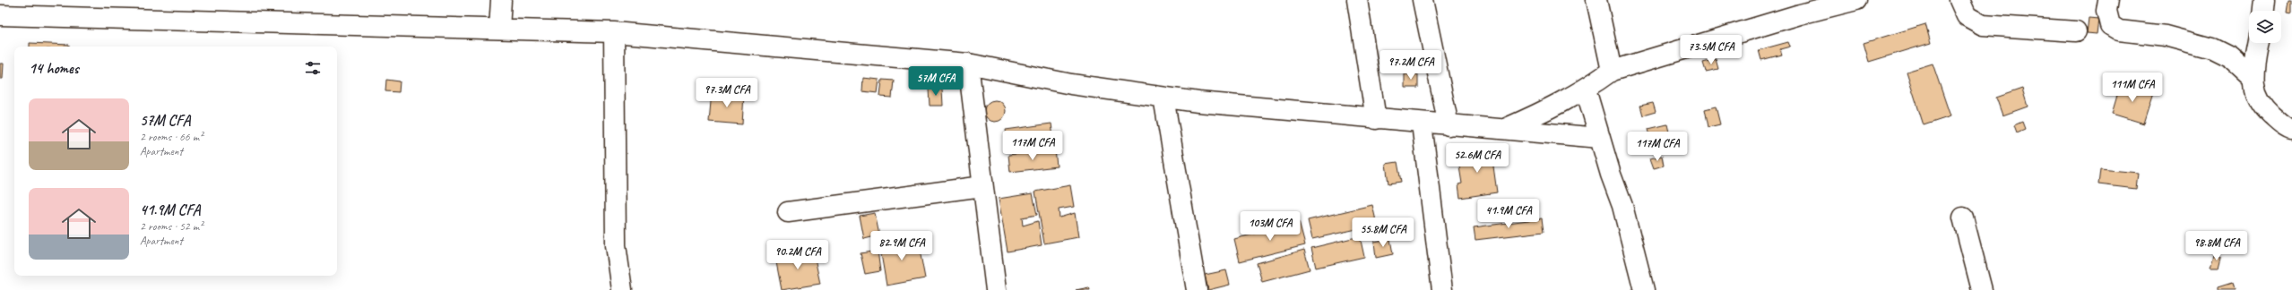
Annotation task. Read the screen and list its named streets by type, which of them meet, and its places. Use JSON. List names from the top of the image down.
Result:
{
  "page": {
    "price": [
      "73.5M CFA",
      "97.2M CFA",
      "57M CFA",
      "111M CFA",
      "97.3M CFA",
      "117M CFA",
      "117M CFA",
      "52.6M CFA",
      "41.9M CFA",
      "103M CFA",
      "55.8M CFA",
      "82.9M CFA",
      "98.8M CFA",
      "90.2M CFA"
    ],
    "heading": "14 homes",
    "list": [
      {
        "name": "57M CFA",
        "note": "2 rooms · 66 m² · Apartment"
      },
      {
        "name": "41.9M CFA",
        "note": "2 rooms · 52 m² · Apartment"
      }
    ]
  }
}
